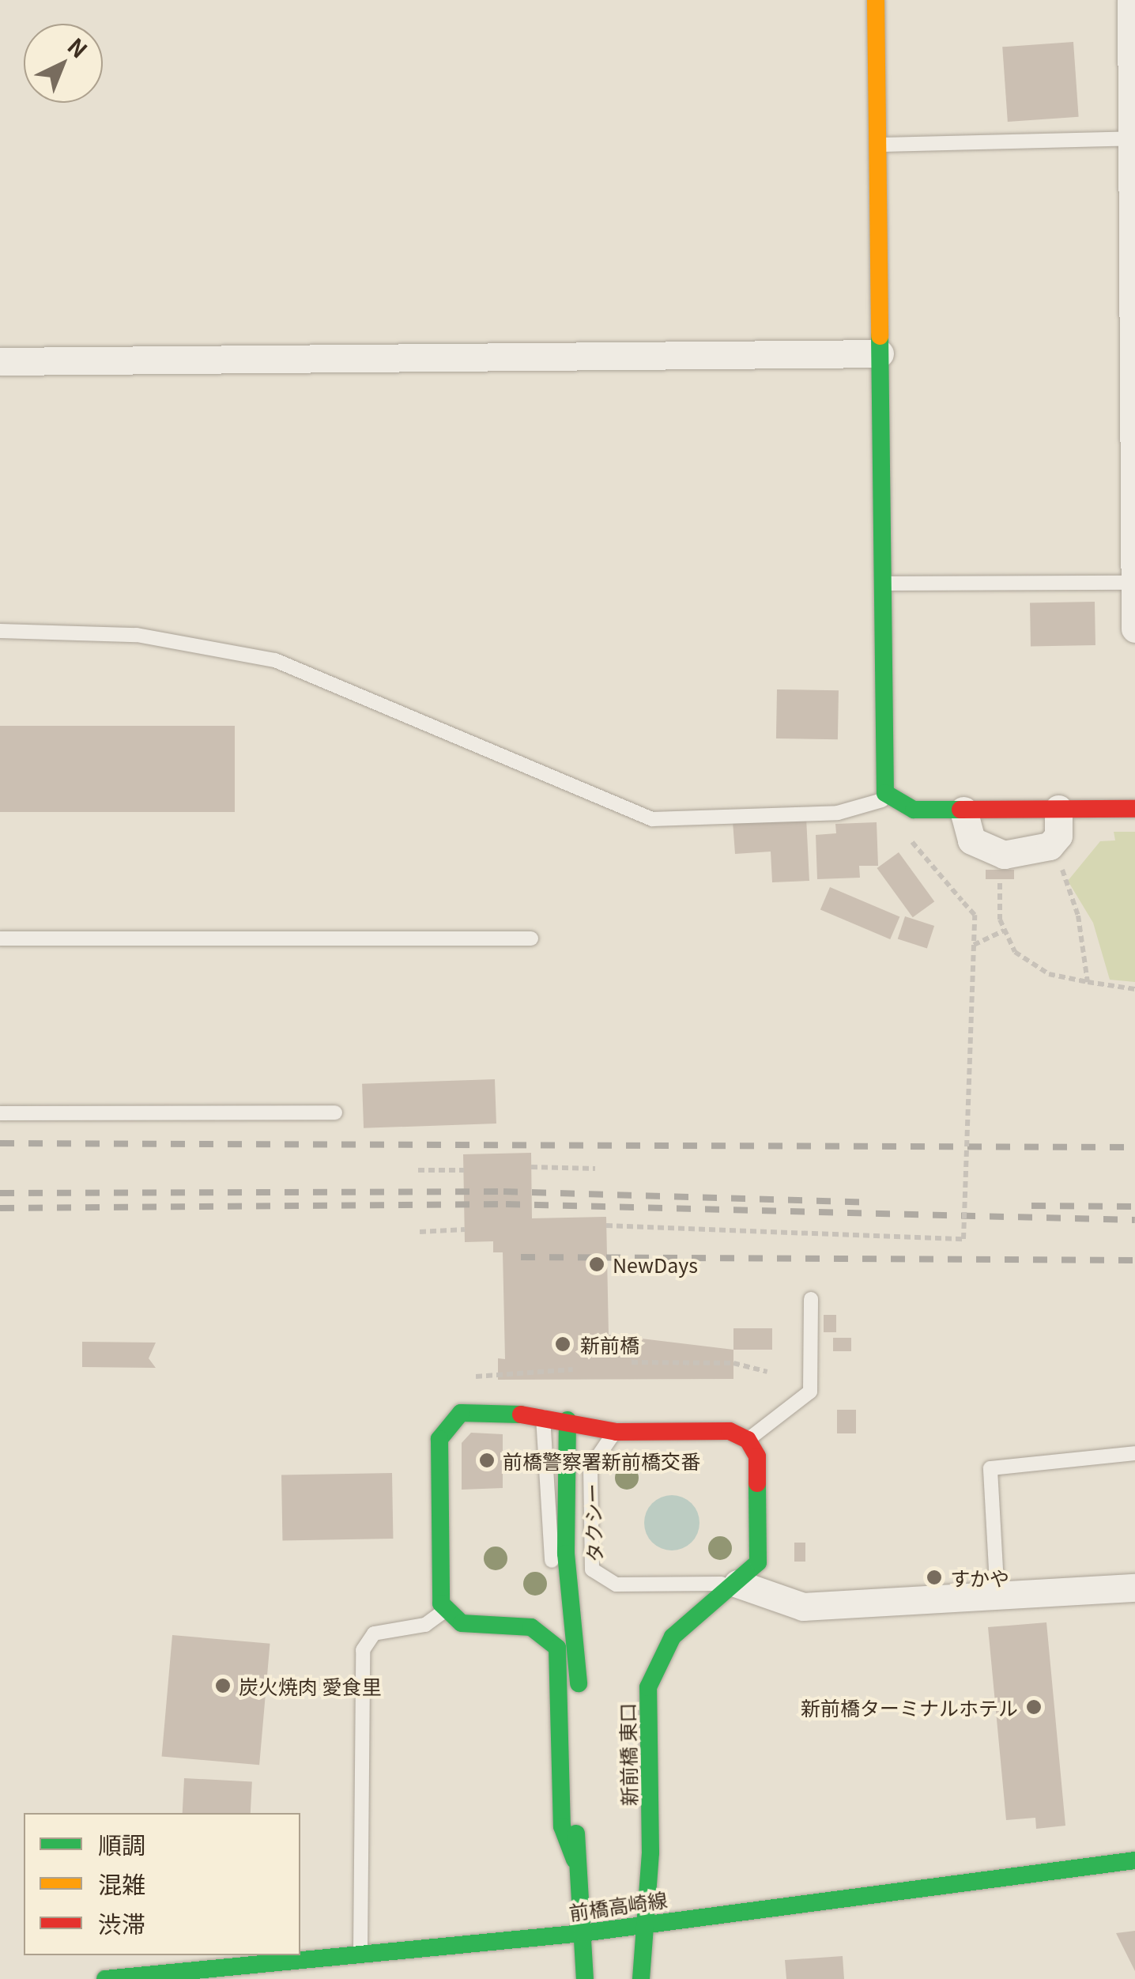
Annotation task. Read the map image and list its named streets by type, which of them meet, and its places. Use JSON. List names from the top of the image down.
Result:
{
  "streets": {
    "main road": ["新前橋 東口", "前橋高崎線"],
    "lane": ["タクシー"]
  },
  "crossings": [
    ["タクシー", "新前橋 東口"],
    ["新前橋 東口", "前橋高崎線"]
  ],
  "places": [
    "NewDays",
    "新前橋",
    "前橋警察署新前橋交番",
    "すかや",
    "炭火焼肉 愛食里",
    "新前橋ターミナルホテル"
  ],
  "legend": ["順調", "混雑", "渋滞"],
  "north": "top right"
}
